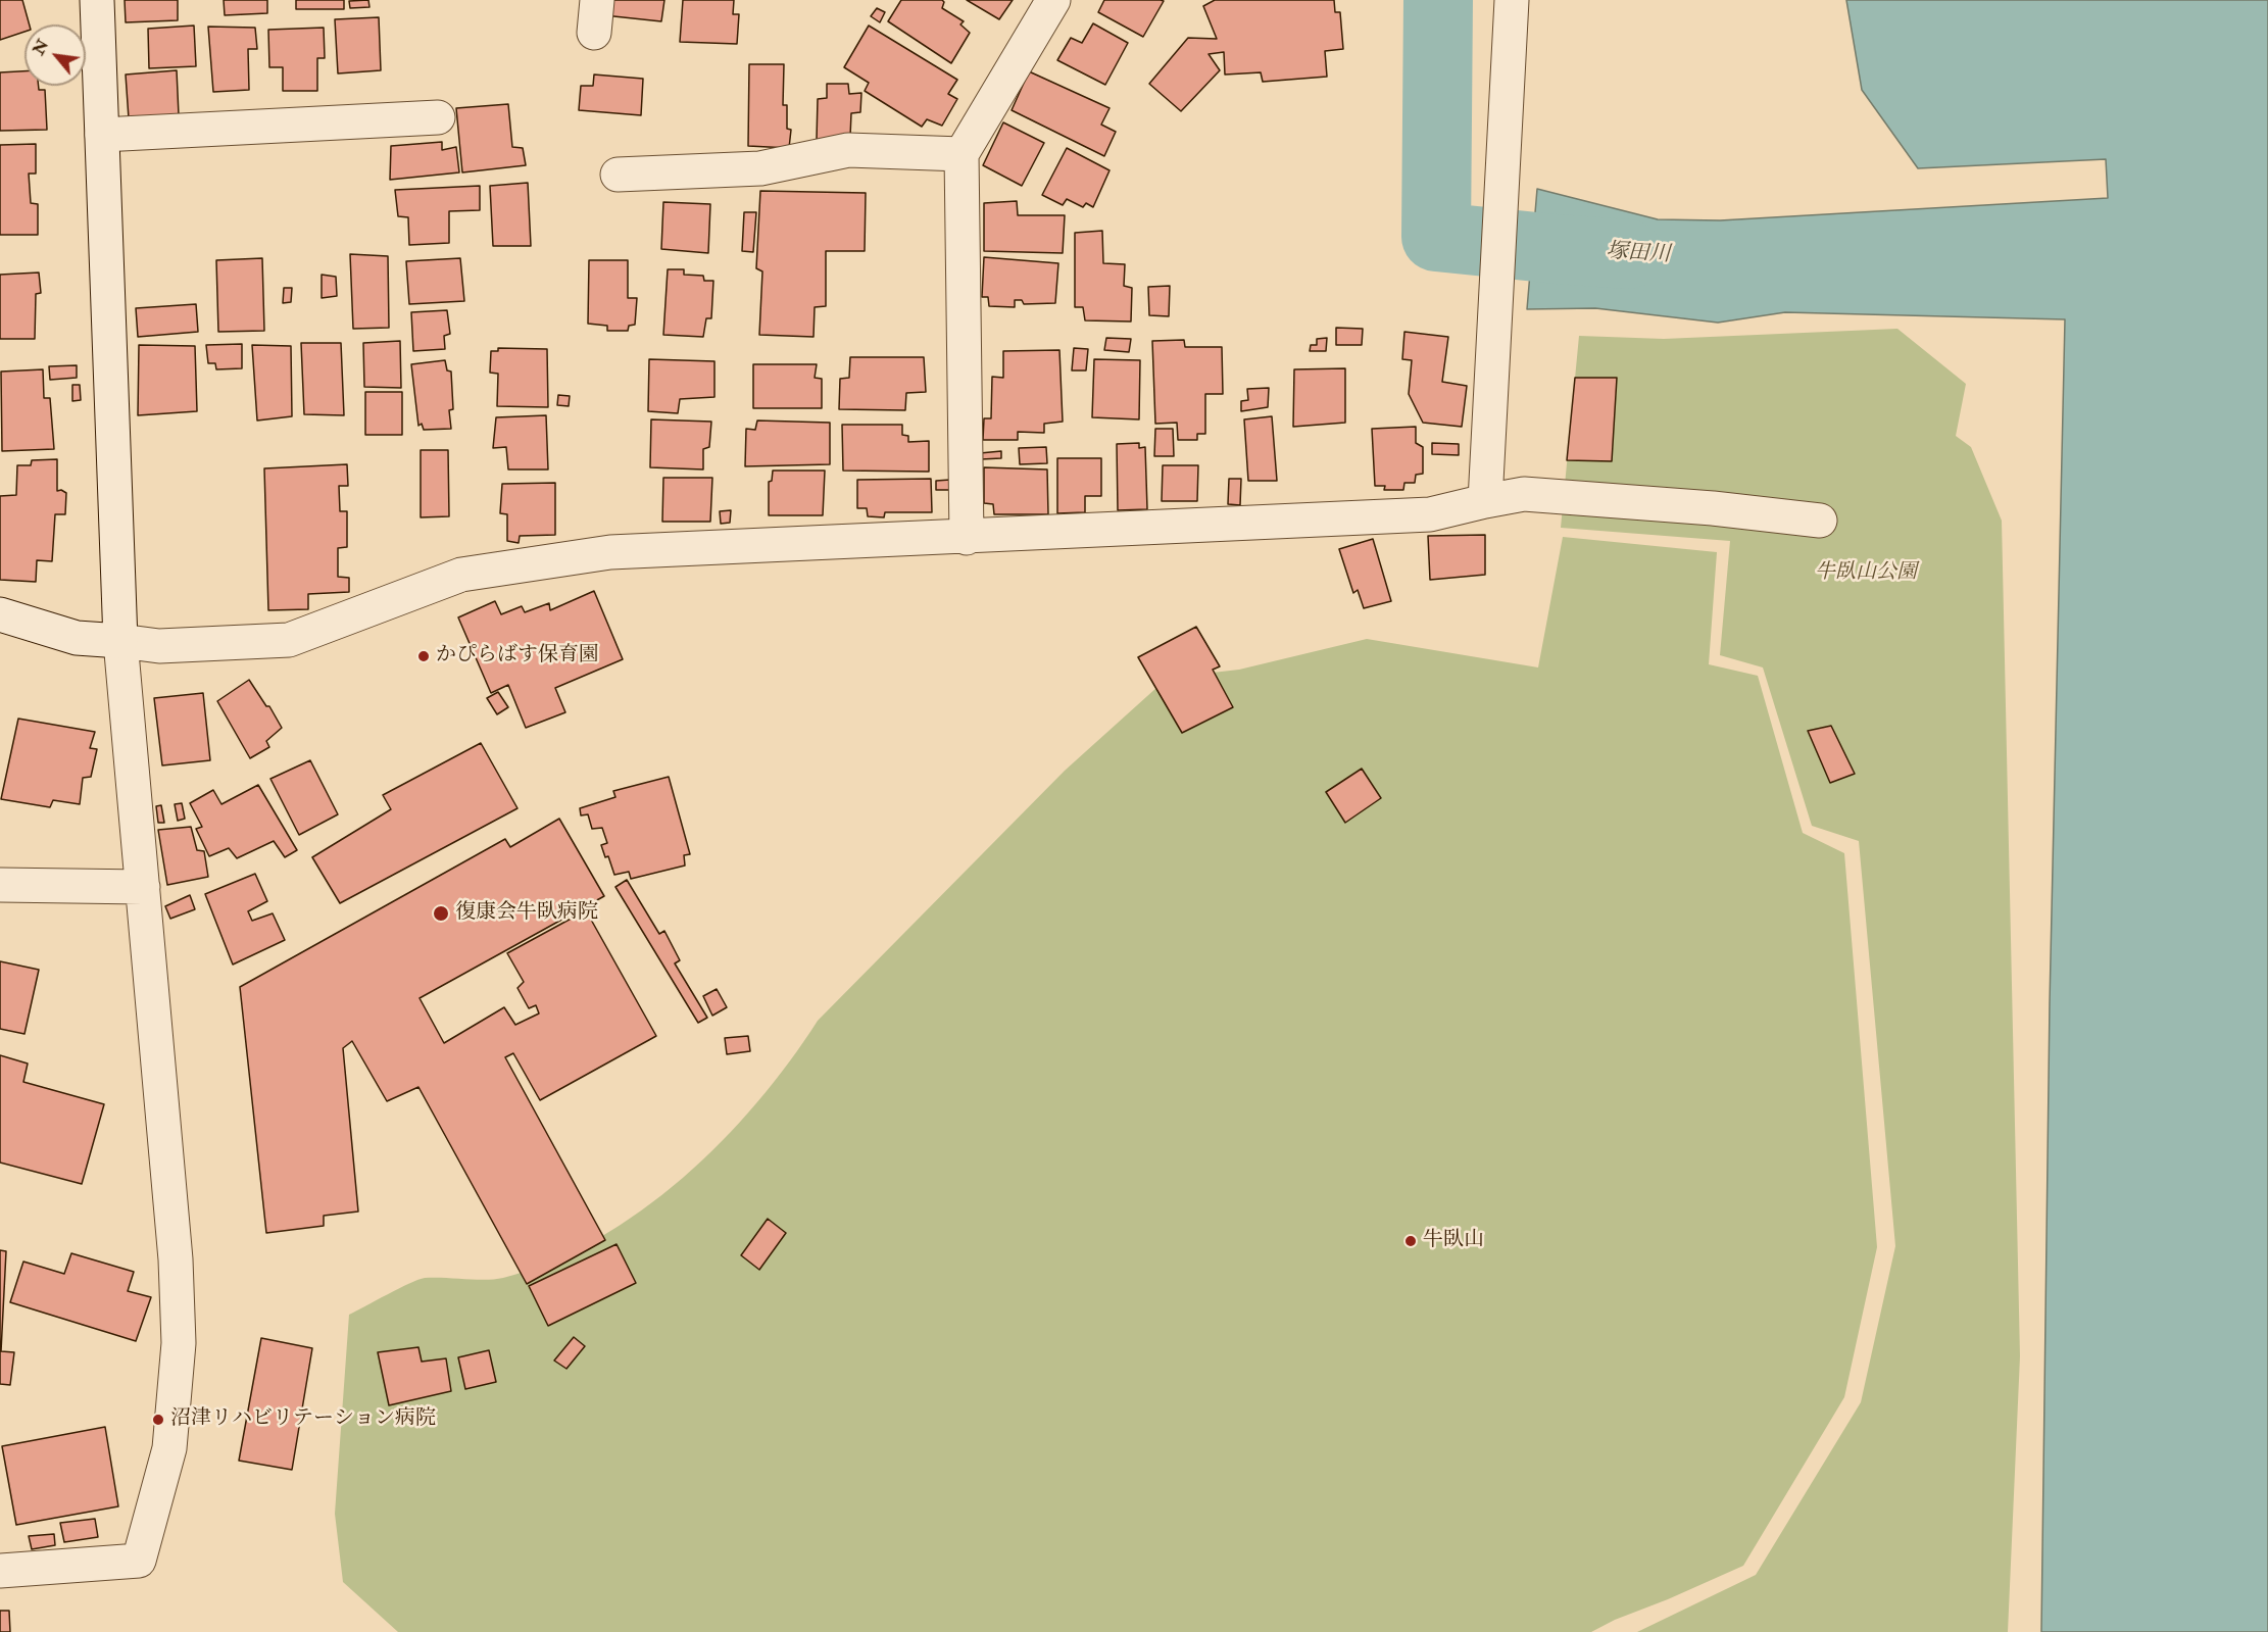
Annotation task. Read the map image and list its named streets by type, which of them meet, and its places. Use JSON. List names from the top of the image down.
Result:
{
  "water": ["塚田川"],
  "parks": ["牛臥山公園"],
  "places": [
    "かぴらばす保育園",
    "復康会牛臥病院",
    "牛臥山",
    "沼津リハビリテーション病院"
  ],
  "north": "top left"
}
